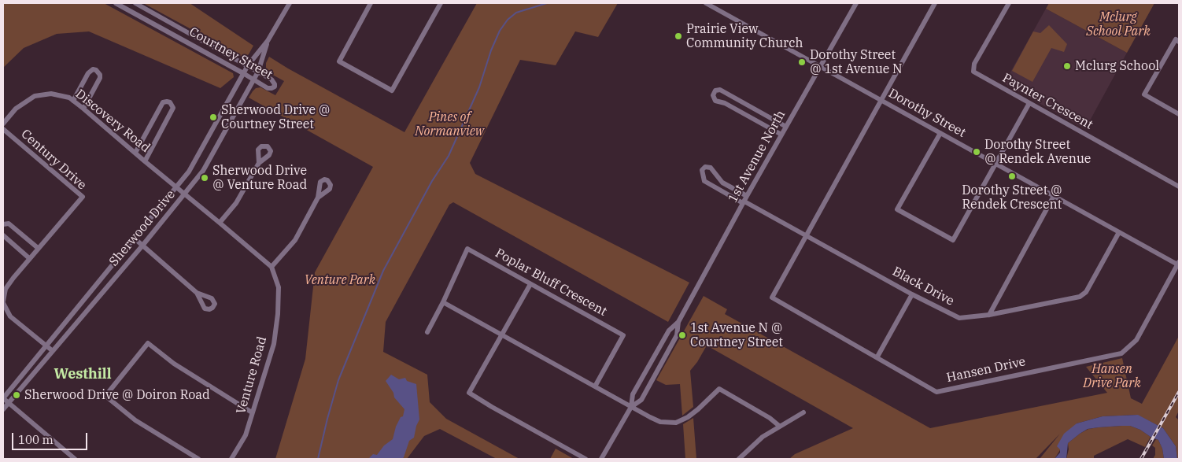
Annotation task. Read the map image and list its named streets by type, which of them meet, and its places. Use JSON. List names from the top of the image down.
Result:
{
  "streets": {
    "street": [
      "Courtney Street",
      "Paynter Crescent",
      "Dorothy Street",
      "Discovery Road",
      "1st Avenue North",
      "Century Drive",
      "Sherwood Drive",
      "Poplar Bluff Crescent",
      "Black Drive",
      "Hansen Drive",
      "Venture Road"
    ]
  },
  "crossings": [
    ["Courtney Street", "Sherwood Drive"],
    ["Dorothy Street", "1st Avenue North"],
    ["Dorothy Street", "Black Drive"],
    ["Dorothy Street", "Hansen Drive"],
    ["Discovery Road", "Sherwood Drive"],
    ["Discovery Road", "Venture Road"],
    ["1st Avenue North", "Black Drive"],
    ["Century Drive", "Sherwood Drive"],
    ["Sherwood Drive", "Venture Road"],
    ["Black Drive", "Hansen Drive"]
  ],
  "districts": ["Westhill"],
  "parks": [
    "Mclurg School Park",
    "Pines of Normanview",
    "Venture Park",
    "Hansen Drive Park"
  ],
  "places": [
    "Prairie View Community Church",
    "Dorothy Street @ 1st Avenue N",
    "Mclurg School",
    "Sherwood Drive @ Courtney Street",
    "Dorothy Street @ Rendek Avenue",
    "Dorothy Street @ Rendek Crescent",
    "Sherwood Drive @ Venture Road",
    "1st Avenue N @ Courtney Street",
    "Sherwood Drive @ Doiron Road"
  ],
  "scale_bar": "100 m"
}
